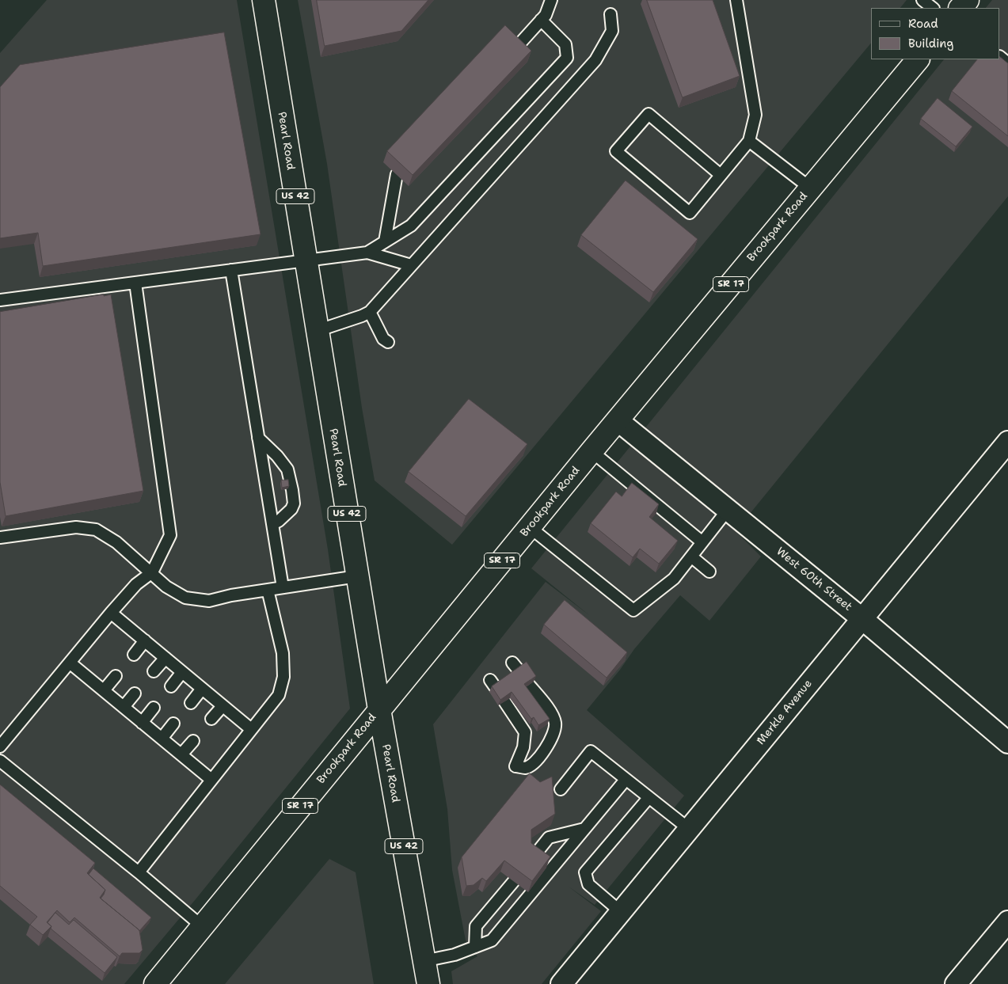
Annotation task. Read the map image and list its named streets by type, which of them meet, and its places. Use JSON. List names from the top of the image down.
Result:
{
  "streets": {
    "main road": [
      "Pearl Road",
      "US 42",
      "Brookpark Road",
      "SR 17"
    ],
    "street": ["West 60th Street", "Merkle Avenue"]
  },
  "crossings": [
    ["Pearl Road", "Brookpark Road"],
    ["Brookpark Road", "West 60th Street"],
    ["West 60th Street", "Merkle Avenue"]
  ],
  "legend": ["Road", "Building"]
}
